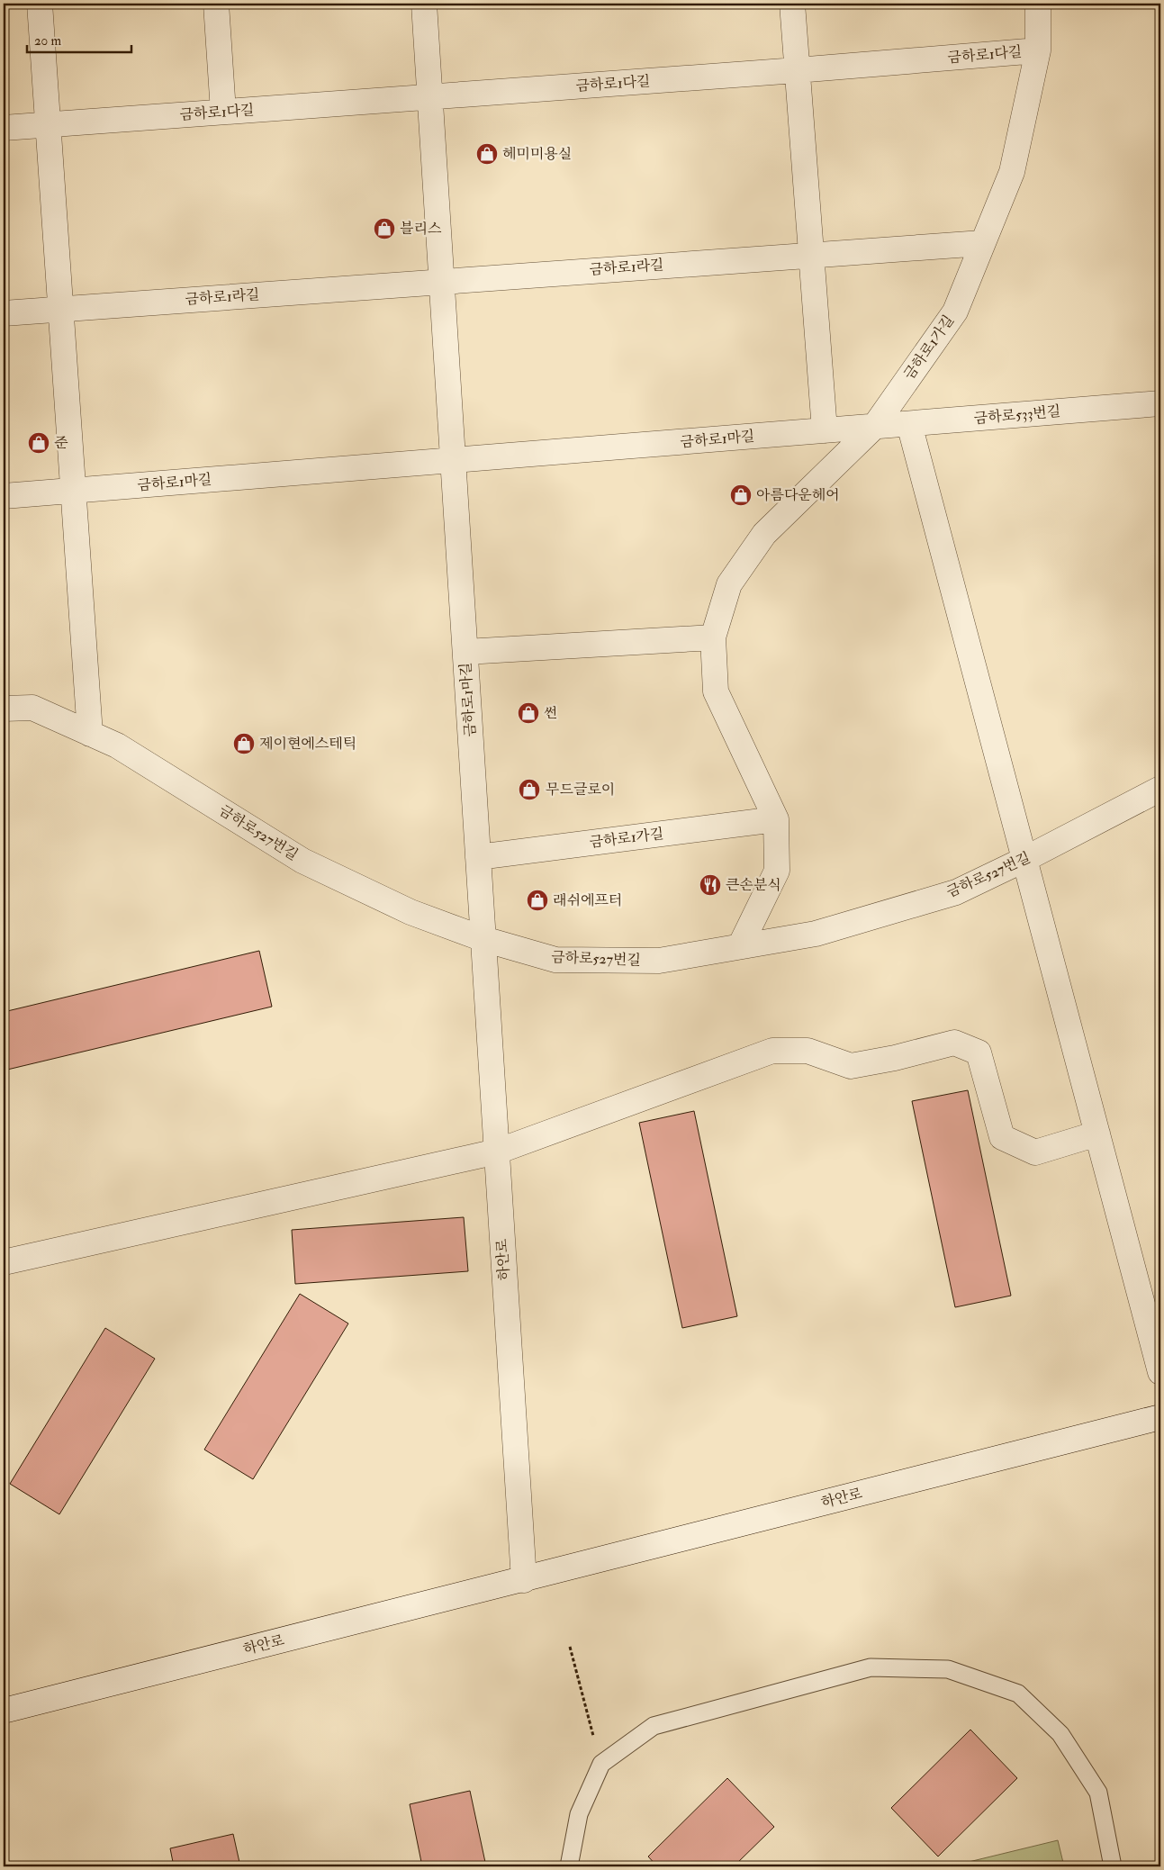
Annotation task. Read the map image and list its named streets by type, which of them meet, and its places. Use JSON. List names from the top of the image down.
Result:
{
  "streets": {
    "street": [
      "금하로1다길",
      "금하로1라길",
      "금하로1가길",
      "금하로533번길",
      "금하로1마길",
      "금하로527번길",
      "하안로"
    ]
  },
  "crossings": [
    ["금하로1다길", "금하로1가길"],
    ["금하로1라길", "금하로1가길"],
    ["금하로1가길", "금하로533번길"],
    ["금하로1가길", "금하로1마길"],
    ["금하로1가길", "금하로527번길"],
    ["금하로533번길", "금하로1마길"],
    ["금하로1마길", "금하로527번길"],
    ["금하로1마길", "하안로"],
    ["금하로527번길", "하안로"]
  ],
  "places": {
    "shop": [
      "헤미미용실",
      "블리스",
      "준",
      "아름다운헤어",
      "썬",
      "제이현에스테틱",
      "무드글로이",
      "래쉬에프터"
    ],
    "restaurant": ["큰손분식"]
  },
  "scale_bar": "20 m"
}
